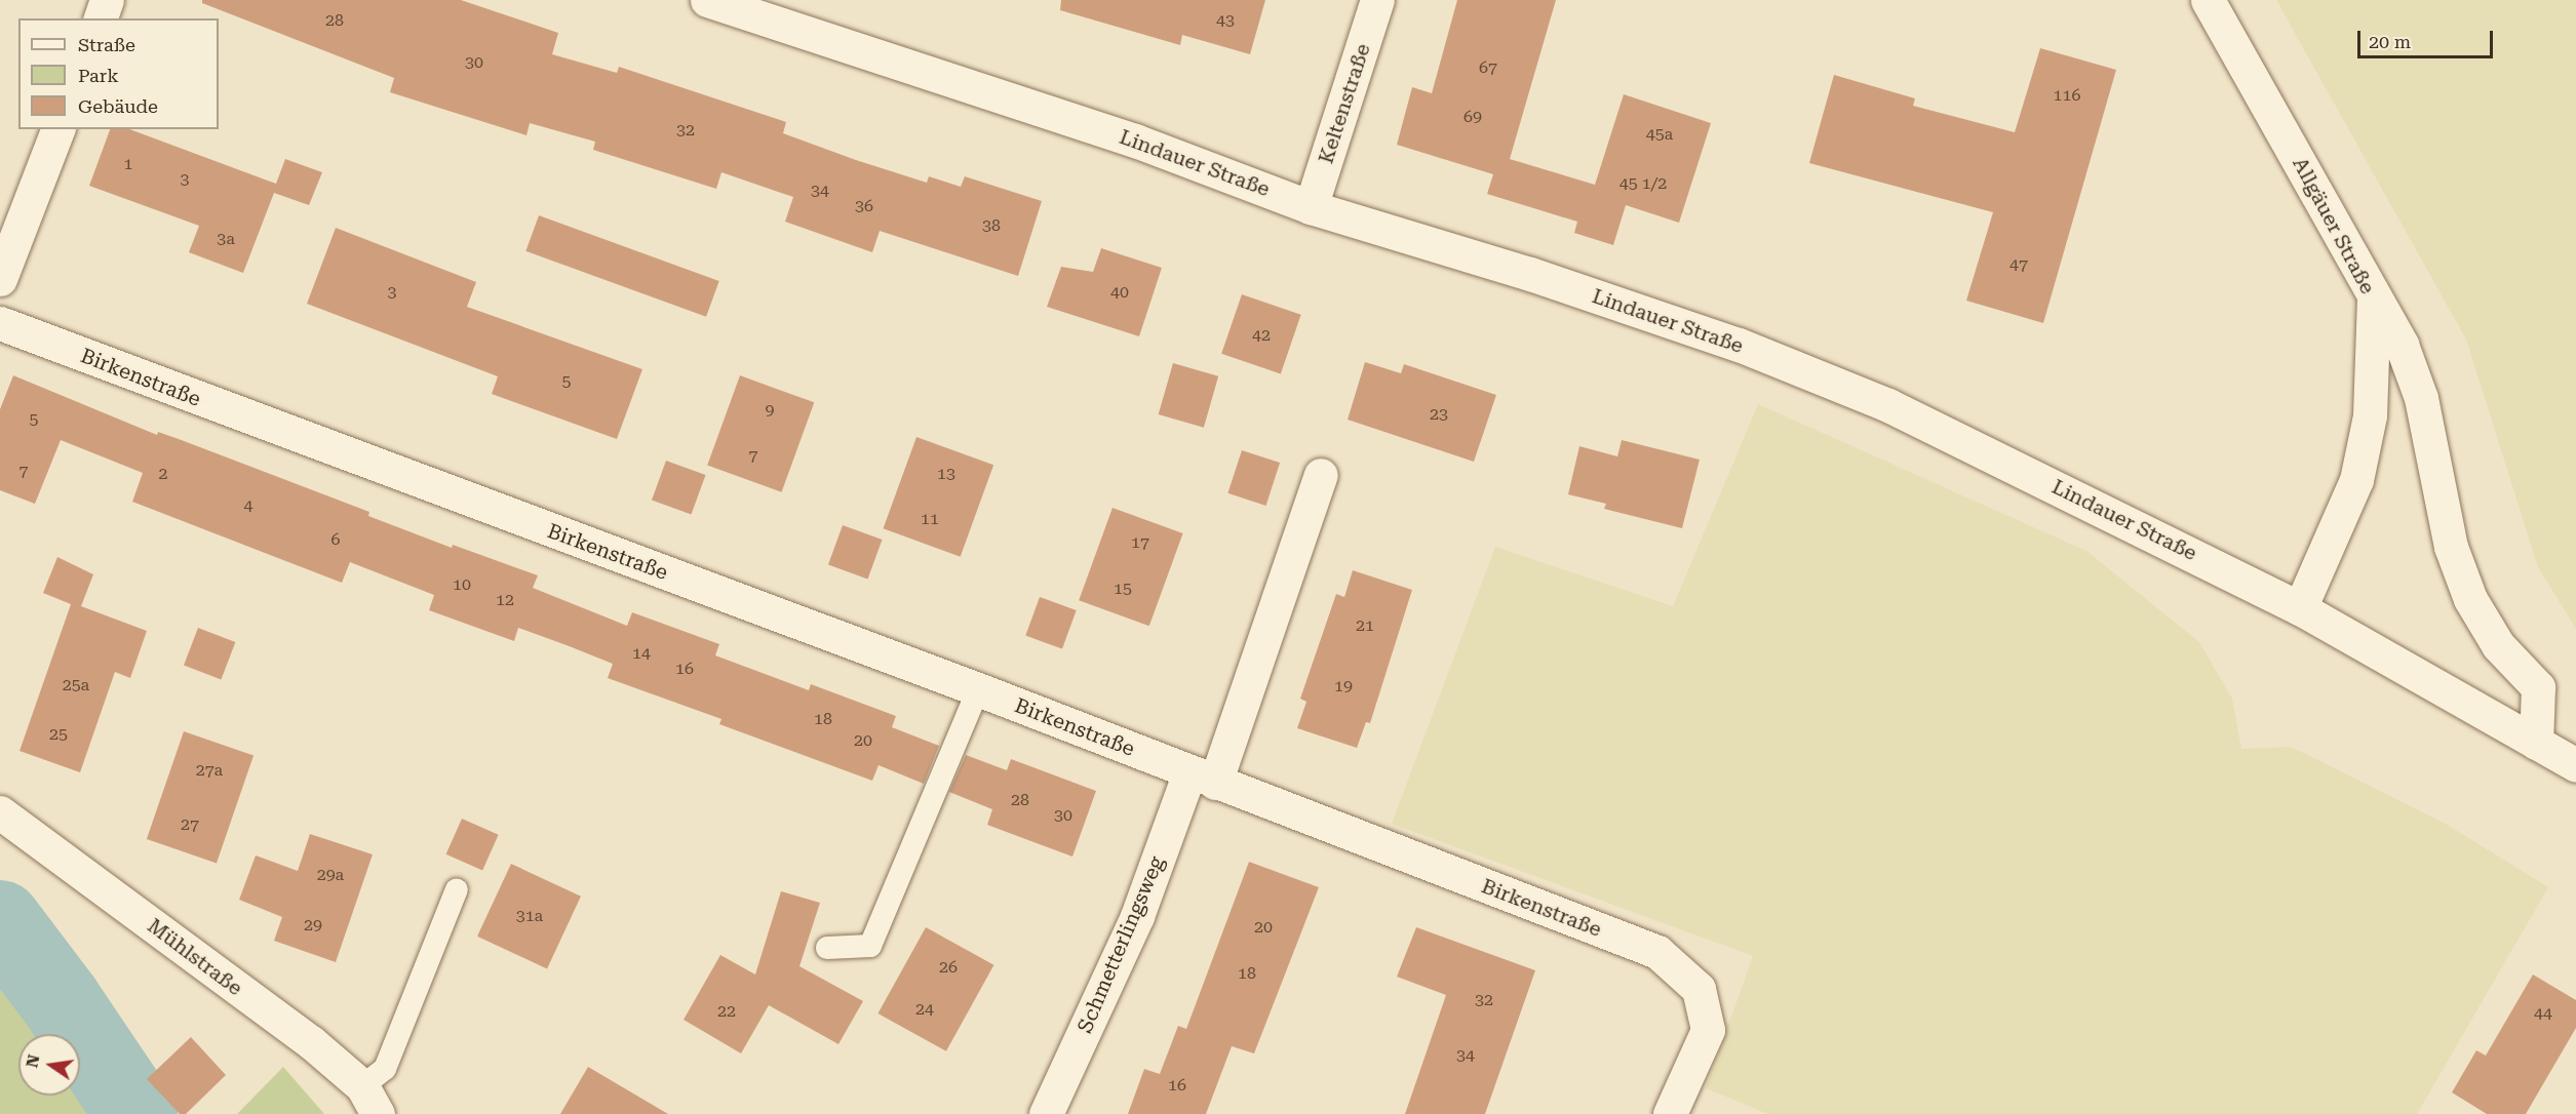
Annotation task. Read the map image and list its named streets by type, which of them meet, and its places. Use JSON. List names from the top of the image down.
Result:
{
  "streets": {
    "street": [
      "Keltenstraße",
      "Lindauer Straße",
      "Allgäuer Straße",
      "Birkenstraße",
      "Schmetterlingsweg",
      "Mühlstraße"
    ]
  },
  "crossings": [
    ["Keltenstraße", "Lindauer Straße"],
    ["Lindauer Straße", "Allgäuer Straße"],
    ["Birkenstraße", "Schmetterlingsweg"]
  ],
  "house_numbers": [
    "28",
    "43",
    "30",
    "67",
    "116",
    "69",
    "32",
    "45a",
    "1",
    "3",
    "45 1/2",
    "34",
    "36",
    "38",
    "3a",
    "47",
    "3",
    "40",
    "42",
    "5",
    "9",
    "23",
    "5",
    "7",
    "7",
    "2",
    "13",
    "4",
    "11",
    "6",
    "17",
    "10",
    "15",
    "12",
    "21",
    "14",
    "16",
    "25a",
    "19",
    "18",
    "25",
    "20",
    "27a",
    "28",
    "30",
    "27",
    "29a",
    "31a",
    "29",
    "20",
    "26",
    "18",
    "32",
    "24",
    "22",
    "44",
    "34",
    "16"
  ],
  "legend": ["Straße", "Park", "Gebäude"],
  "scale_bar": "20 m",
  "north": "left"
}
